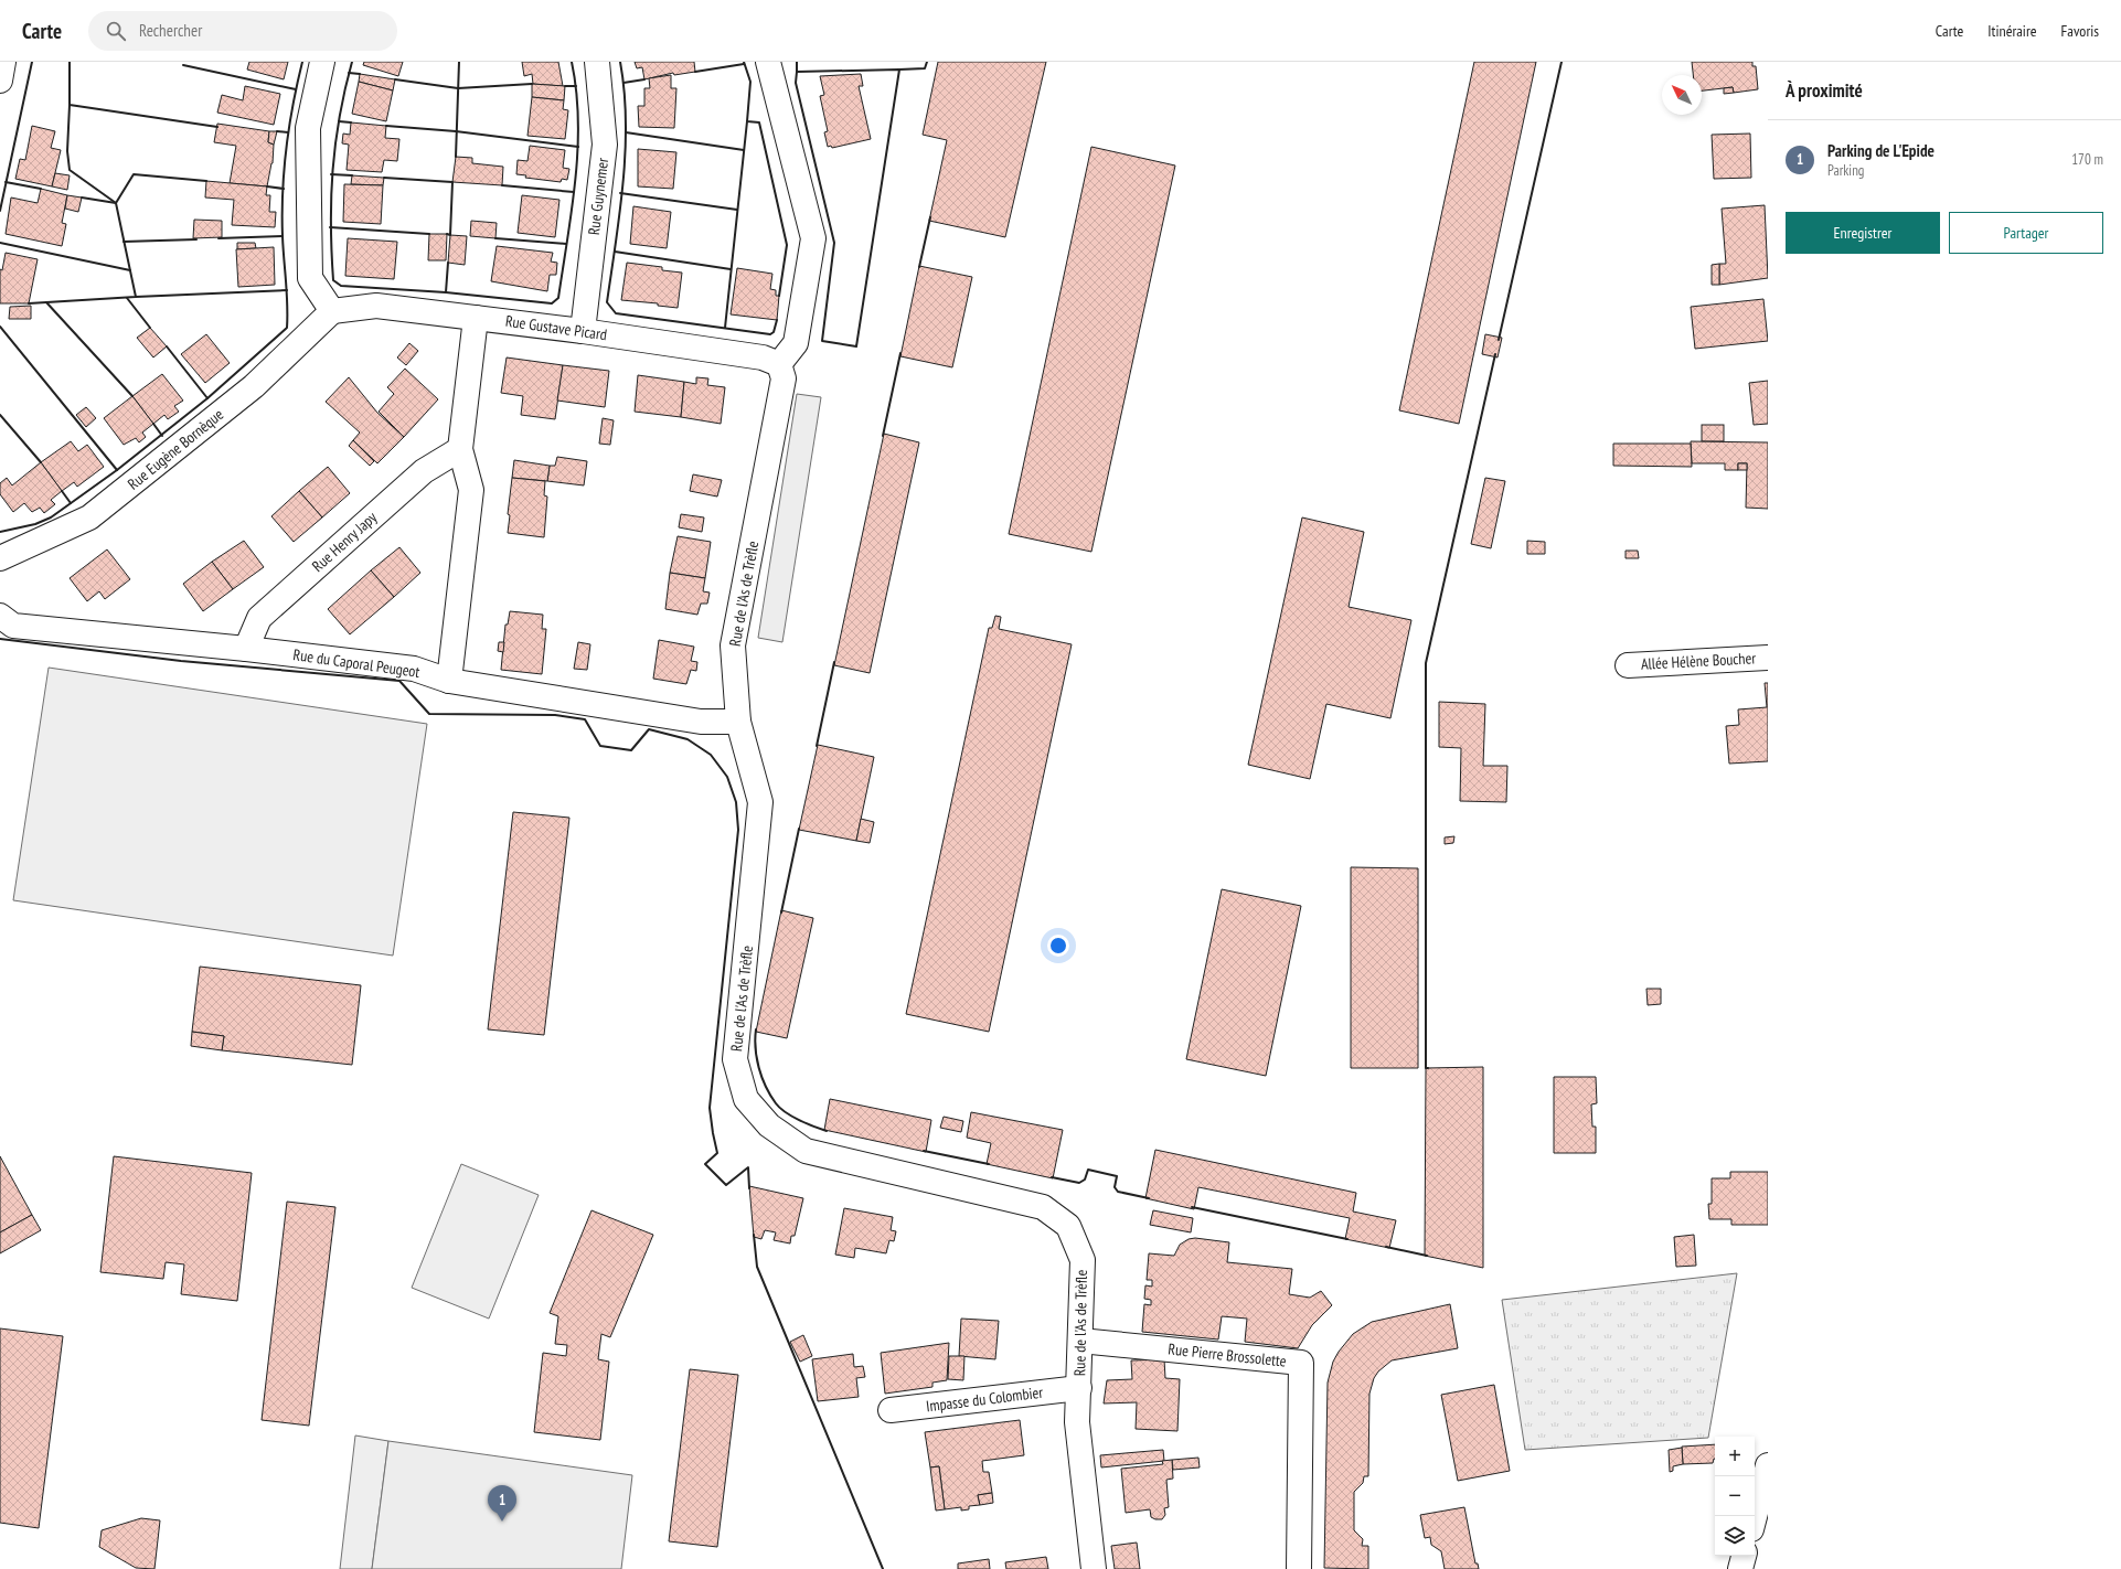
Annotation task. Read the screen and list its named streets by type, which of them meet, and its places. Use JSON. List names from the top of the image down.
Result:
{
  "streets": {
    "street": [
      "Rue Guynemer",
      "Rue Gustave Picard",
      "Rue Eugène Bornèque",
      "Rue Henry Japy",
      "Rue de l'As de Trèfle",
      "Allée Hélène Boucher",
      "Rue du Caporal Peugeot",
      "Rue Pierre Brossolette",
      "Impasse du Colombier"
    ]
  },
  "crossings": [
    ["Rue Guynemer", "Rue Gustave Picard"],
    ["Rue Gustave Picard", "Rue Eugène Bornèque"],
    ["Rue Gustave Picard", "Rue de l'As de Trèfle"],
    ["Rue Henry Japy", "Rue du Caporal Peugeot"],
    ["Rue de l'As de Trèfle", "Rue du Caporal Peugeot"],
    ["Rue de l'As de Trèfle", "Rue Pierre Brossolette"],
    ["Rue de l'As de Trèfle", "Impasse du Colombier"]
  ],
  "north": "top left",
  "page": {
    "header": "Carte",
    "search": "Rechercher",
    "nav": ["Carte", "Itinéraire", "Favoris"],
    "heading": "À proximité",
    "list": [
      {
        "mark": "1",
        "name": "Parking de L'Epide",
        "note": "Parking",
        "value": "170 m"
      }
    ],
    "buttons": ["Enregistrer", "Partager"],
    "map_buttons": ["+", "−"],
    "pins": "1"
  }
}
